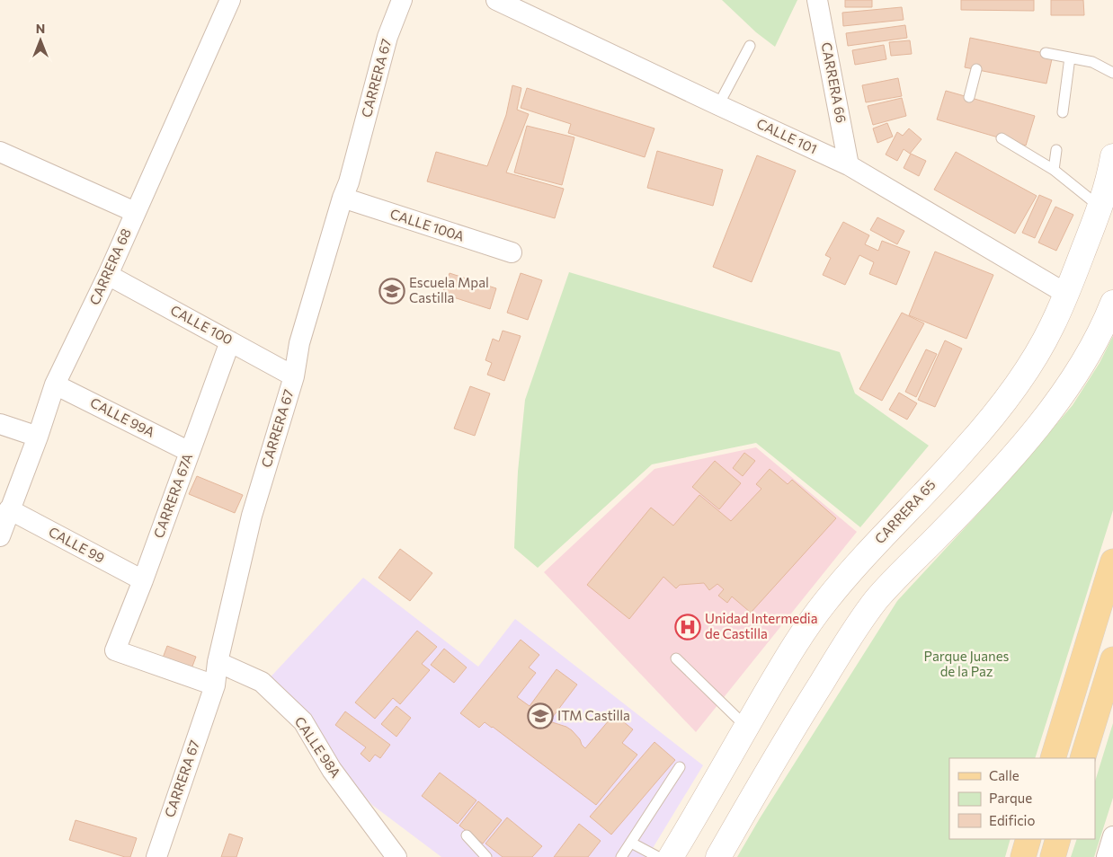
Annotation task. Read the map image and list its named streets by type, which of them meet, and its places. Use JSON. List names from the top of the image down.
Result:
{
  "streets": {
    "main road": ["CARRERA 65"],
    "street": [
      "CARRERA 67",
      "CARRERA 66",
      "CALLE 101",
      "CALLE 100A",
      "CARRERA 68",
      "CALLE 100",
      "CALLE 99A",
      "CARRERA 67A",
      "CALLE 99",
      "CALLE 98A"
    ]
  },
  "crossings": [
    ["CARRERA 67", "CALLE 100A"],
    ["CARRERA 67", "CALLE 100"],
    ["CARRERA 67", "CARRERA 67A"],
    ["CARRERA 67", "CALLE 98A"],
    ["CARRERA 66", "CALLE 101"],
    ["CALLE 101", "CARRERA 65"],
    ["CARRERA 68", "CALLE 100"],
    ["CARRERA 68", "CALLE 99A"],
    ["CARRERA 68", "CALLE 99"],
    ["CALLE 100", "CARRERA 67A"],
    ["CALLE 99A", "CARRERA 67A"],
    ["CARRERA 67A", "CALLE 99"]
  ],
  "parks": ["Parque Juanes de la Paz"],
  "places": {
    "school or university": ["Escuela Mpal Castilla", "ITM Castilla"],
    "hospital": ["Unidad Intermedia de Castilla"]
  },
  "legend": ["Calle", "Parque", "Edificio"],
  "north": "top"
}
